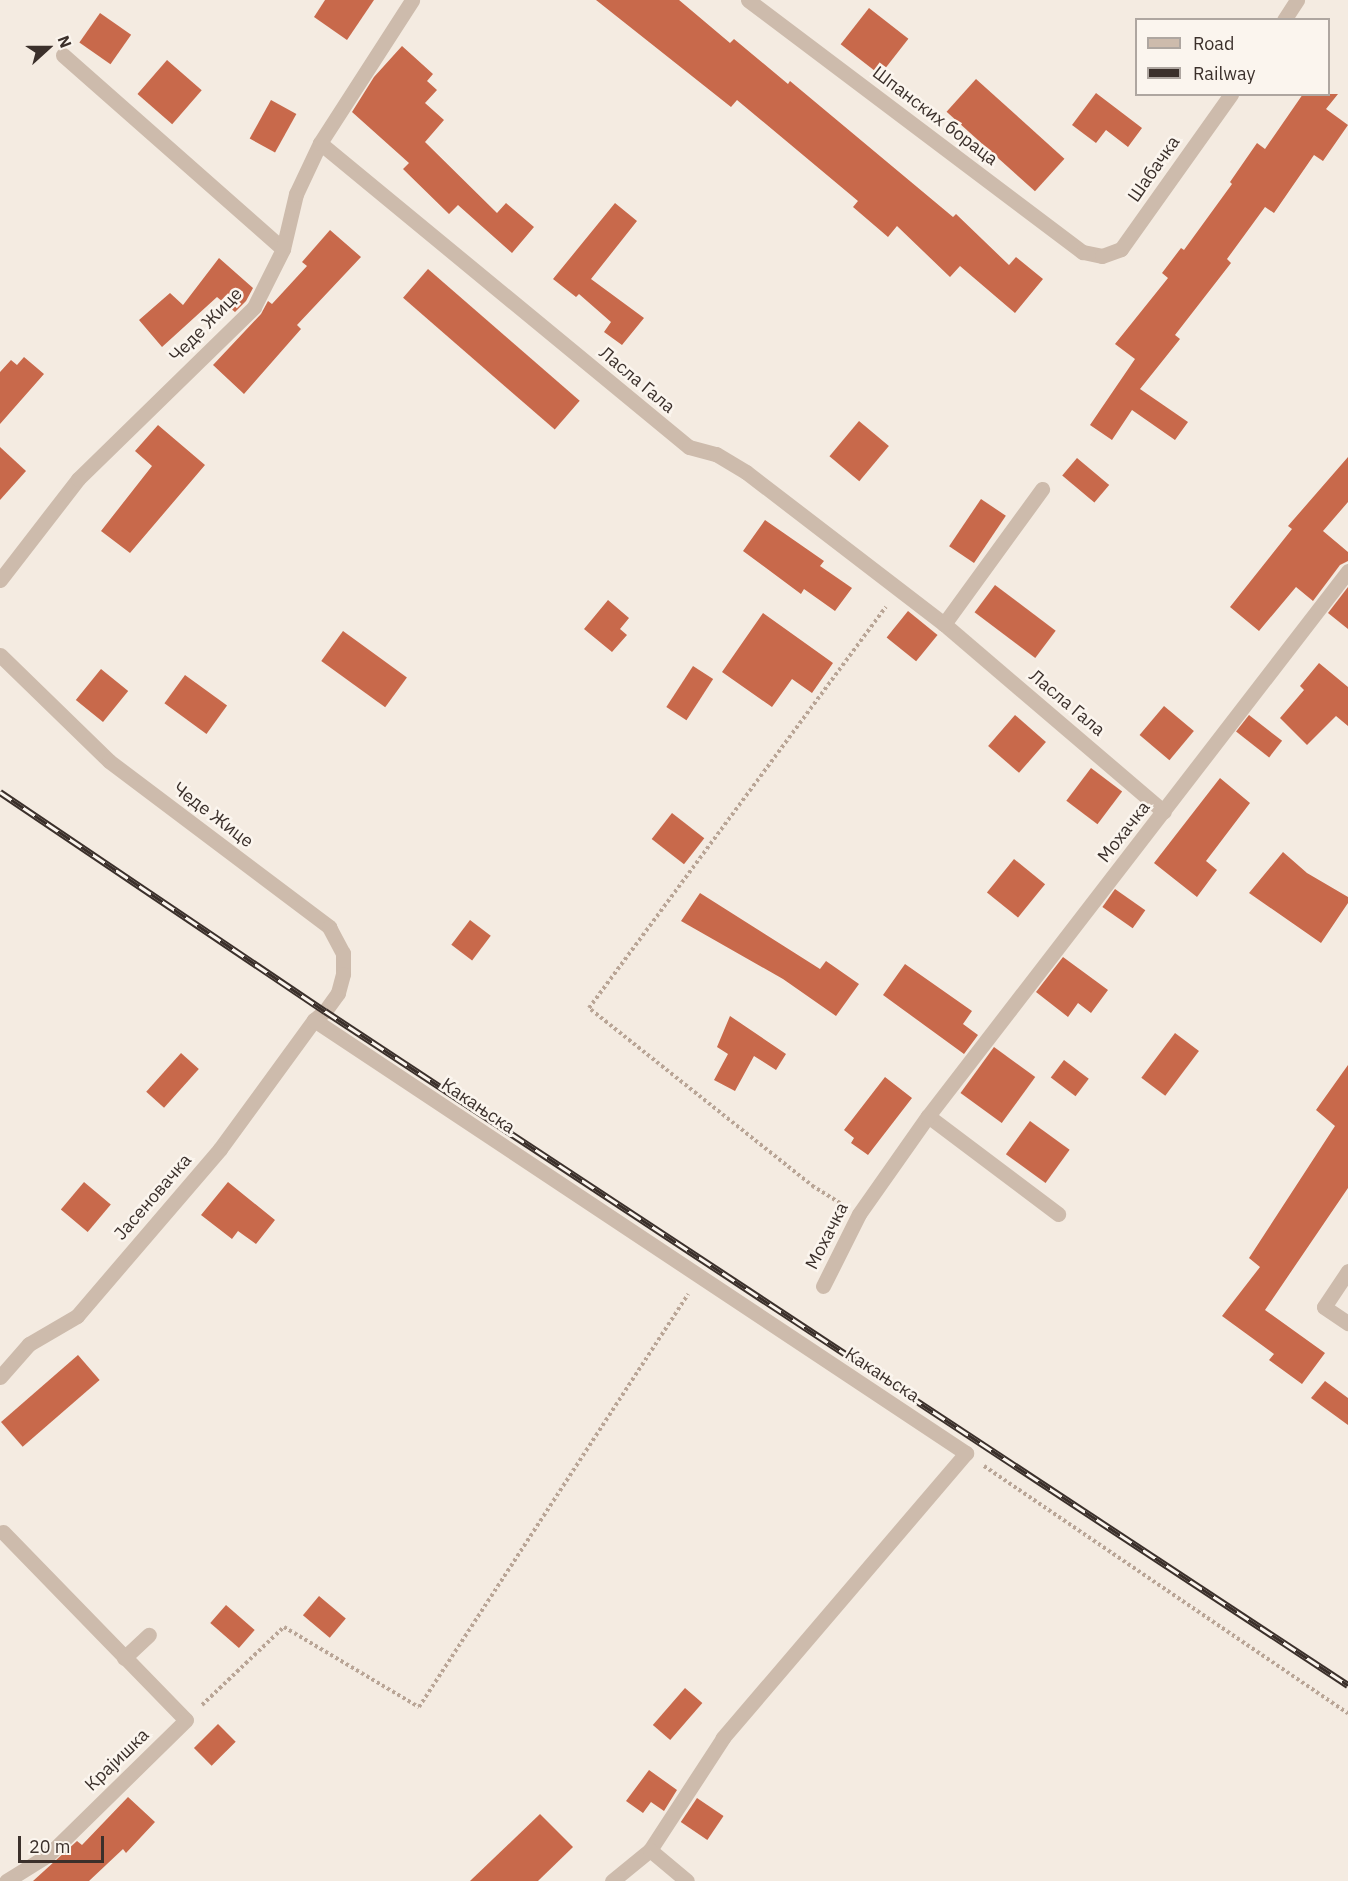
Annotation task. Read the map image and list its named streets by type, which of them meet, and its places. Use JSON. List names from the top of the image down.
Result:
{
  "streets": {
    "street": [
      "Шпанских бораца",
      "Шабачка",
      "Чеде Жице",
      "Ласла Гала",
      "Мохачка",
      "Какањска",
      "Јасеновачка",
      "Крајишка"
    ]
  },
  "crossings": [
    ["Шпанских бораца", "Шабачка"],
    ["Чеде Жице", "Ласла Гала"],
    ["Чеде Жице", "Какањска"],
    ["Чеде Жице", "Јасеновачка"],
    ["Ласла Гала", "Мохачка"],
    ["Какањска", "Јасеновачка"]
  ],
  "legend": ["Road", "Railway"],
  "scale_bar": "20 m",
  "north": "right"
}
